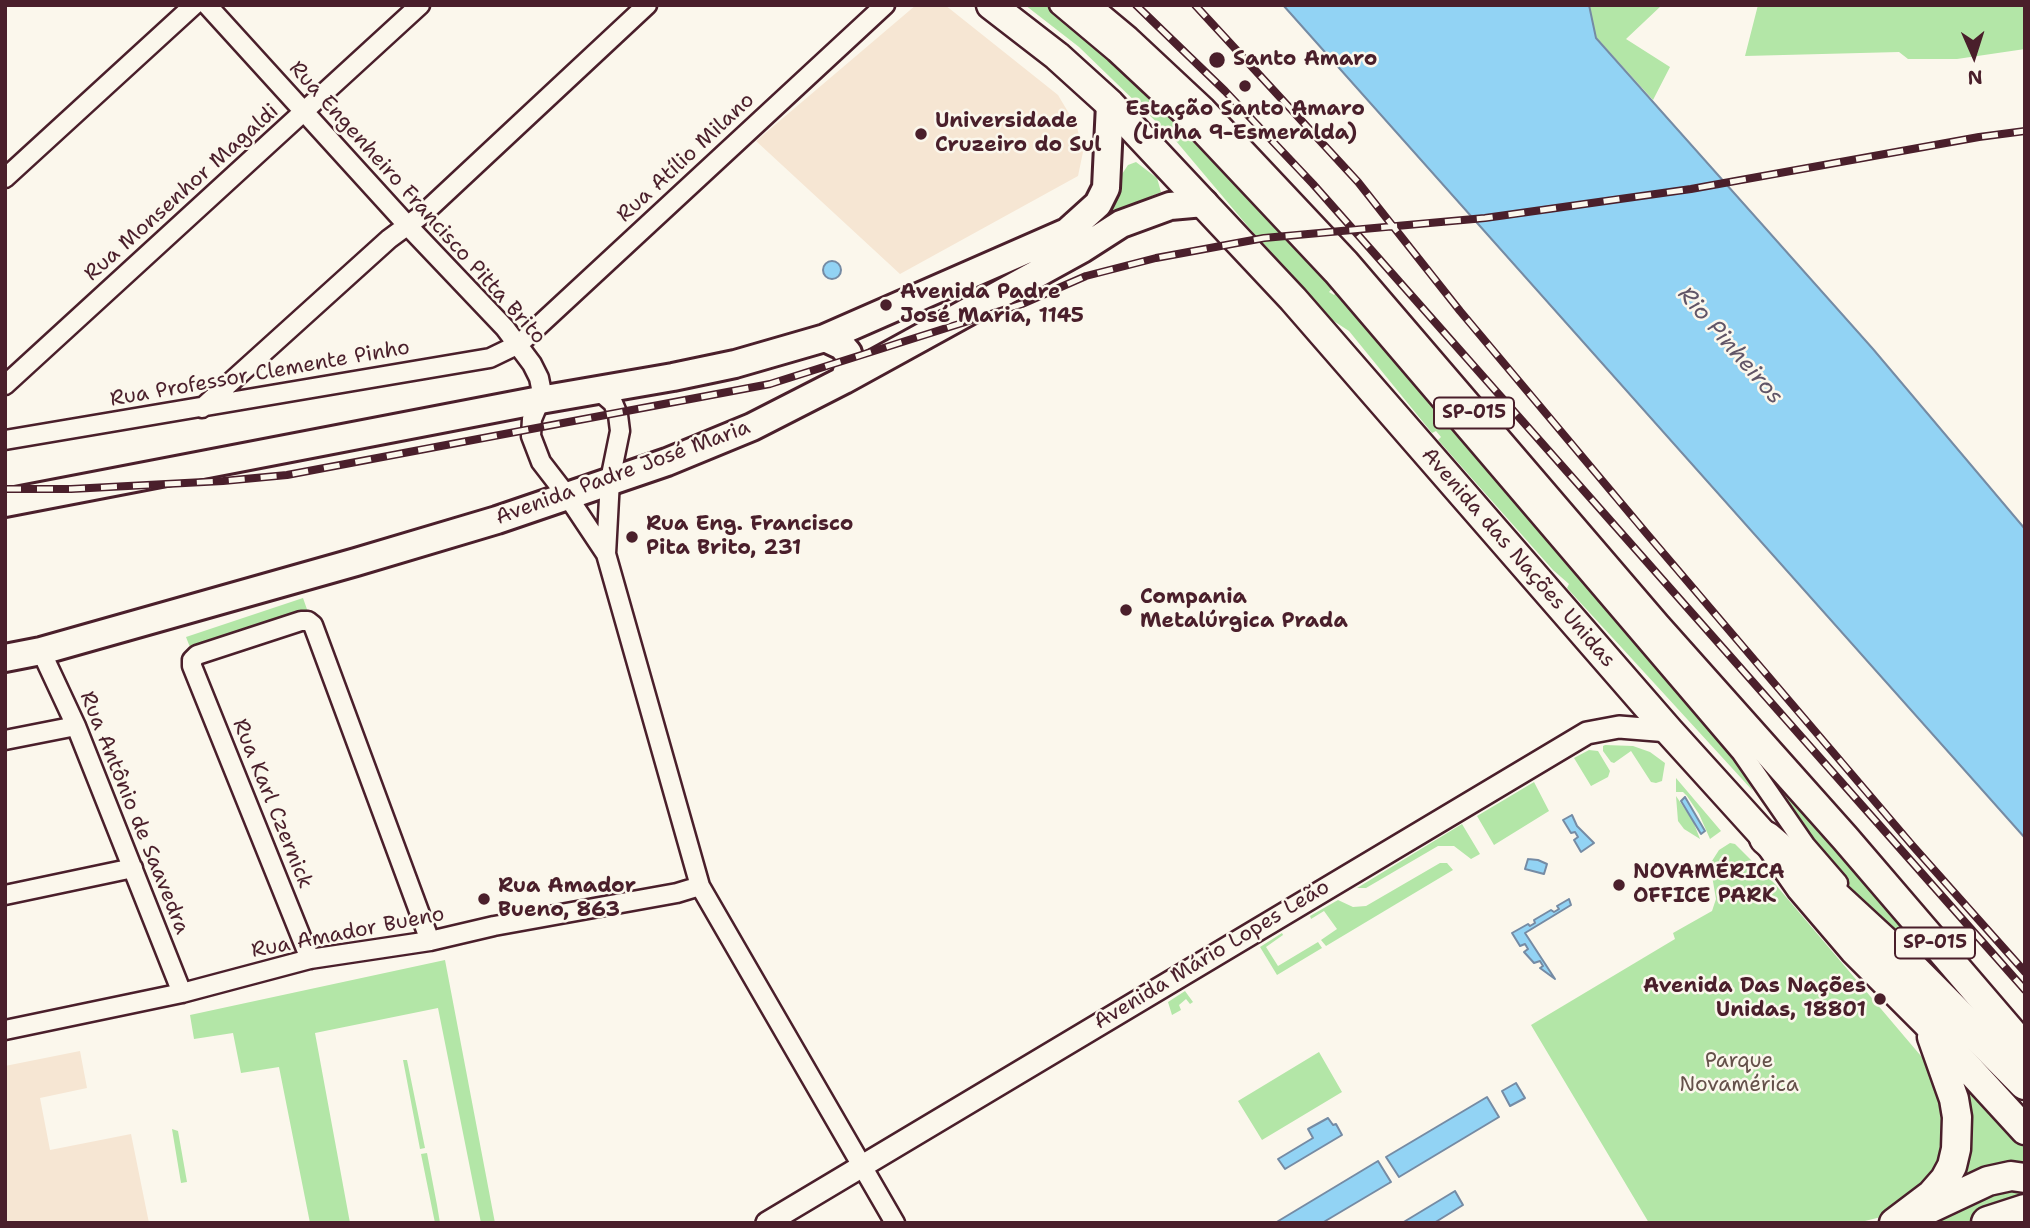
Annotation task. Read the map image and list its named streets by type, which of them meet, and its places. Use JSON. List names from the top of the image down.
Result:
{
  "streets": {
    "highway": ["SP-015", "Avenida das Nações Unidas"],
    "main road": ["Avenida Padre José Maria"],
    "street": [
      "Rua Atílio Milano",
      "Rua Monsenhor Magaldi",
      "Rua Engenheiro Francisco Pitta Brito",
      "Rua Professor Clemente Pinho",
      "Rua Karl Czernick",
      "Rua Antônio de Saavedra",
      "Rua Amador Bueno",
      "Avenida Mário Lopes Leão"
    ]
  },
  "crossings": [
    ["Rua Atílio Milano", "Rua Engenheiro Francisco Pitta Brito"],
    ["Rua Atílio Milano", "Rua Professor Clemente Pinho"],
    ["Rua Monsenhor Magaldi", "Rua Engenheiro Francisco Pitta Brito"],
    ["Rua Engenheiro Francisco Pitta Brito", "Rua Professor Clemente Pinho"],
    ["Rua Engenheiro Francisco Pitta Brito", "Avenida Padre José Maria"],
    ["Rua Engenheiro Francisco Pitta Brito", "Rua Amador Bueno"],
    ["Rua Engenheiro Francisco Pitta Brito", "Avenida Mário Lopes Leão"],
    ["SP-015", "Avenida das Nações Unidas"],
    ["Avenida Padre José Maria", "Avenida das Nações Unidas"],
    ["Avenida Padre José Maria", "Rua Antônio de Saavedra"],
    ["Avenida das Nações Unidas", "Avenida Mário Lopes Leão"],
    ["Rua Karl Czernick", "Rua Amador Bueno"],
    ["Rua Antônio de Saavedra", "Rua Amador Bueno"]
  ],
  "water": ["Rio Pinheiros"],
  "parks": ["Parque Novamérica"],
  "places": [
    "Santo Amaro",
    "Estação Santo Amaro (Linha 9-Esmeralda)",
    "Universidade Cruzeiro do Sul",
    "Avenida Padre José Maria, 1145",
    "Rua Eng. Francisco Pita Brito, 231",
    "Compania Metalúrgica Prada",
    "NOVAMÉRICA OFFICE PARK",
    "Rua Amador Bueno, 863",
    "Avenida Das Nações Unidas, 18801"
  ],
  "north": "bottom"
}
